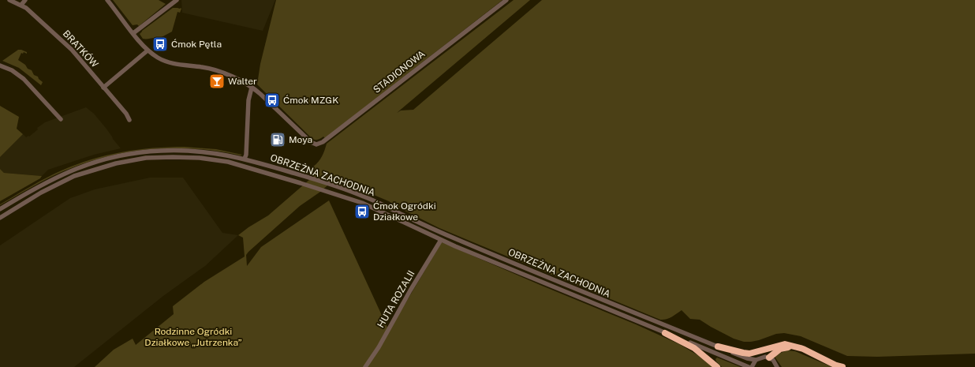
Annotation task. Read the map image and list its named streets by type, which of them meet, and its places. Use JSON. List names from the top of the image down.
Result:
{
  "streets": {
    "street": [
      "BRATKÓW",
      "STADIONOWA",
      "OBRZEŻNA ZACHODNIA",
      "HUTA ROZALII"
    ]
  },
  "crossings": [
    ["OBRZEŻNA ZACHODNIA", "HUTA ROZALII"]
  ],
  "parks": ["Rodzinne Ogródki Działkowe „Jutrzenka”"],
  "places": {
    "bus stop": ["Ćmok Pętla", "Ćmok MZGK", "Ćmok Ogródki Działkowe"],
    "bar": ["Walter"],
    "fuel station": ["Moya"]
  }
}
